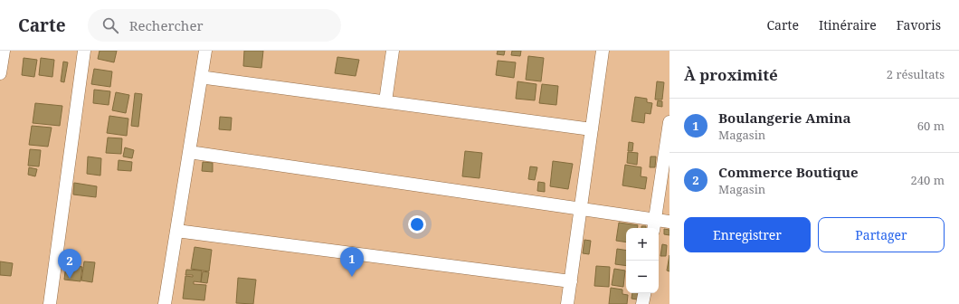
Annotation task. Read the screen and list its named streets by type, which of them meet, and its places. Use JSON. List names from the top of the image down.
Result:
{
  "page": {
    "header": "Carte",
    "search": "Rechercher",
    "nav": ["Carte", "Itinéraire", "Favoris"],
    "heading": ["À proximité", "2 résultats"],
    "list": [
      {
        "mark": "1",
        "name": "Boulangerie Amina",
        "note": "Magasin",
        "value": "60 m"
      },
      {
        "mark": "2",
        "name": "Commerce Boutique",
        "note": "Magasin",
        "value": "240 m"
      }
    ],
    "buttons": ["Enregistrer", "Partager"],
    "map_buttons": ["+", "−"],
    "pins": ["1", "2"]
  }
}
